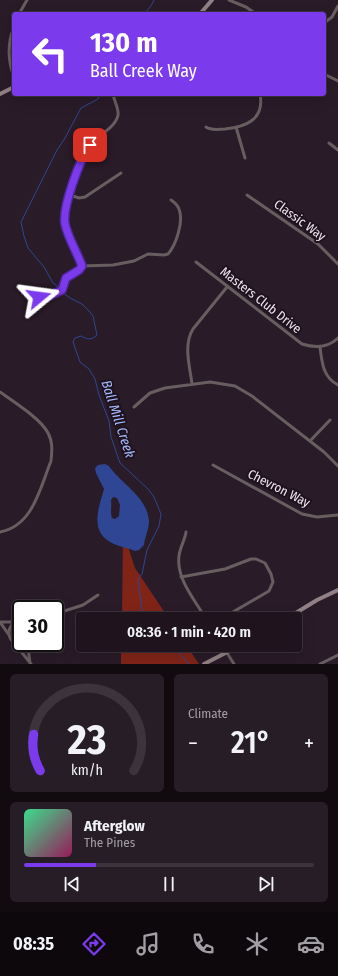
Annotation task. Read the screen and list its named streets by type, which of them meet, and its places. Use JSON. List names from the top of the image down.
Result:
{
  "streets": {
    "street": ["Classic Way", "Masters Club Drive", "Chevron Way"]
  },
  "water": ["Ball Mill Creek"],
  "page": {
    "turn": ["130 m", "Ball Creek Way"],
    "limit": "30",
    "trip": "08:36 · 1 min · 420 m",
    "tile": "Climate",
    "heat": ["−", "21°", "+"],
    "song": ["Afterglow", "The Pines"],
    "tabs": "08:35",
    "gauge": ["23", "km/h"]
  }
}
